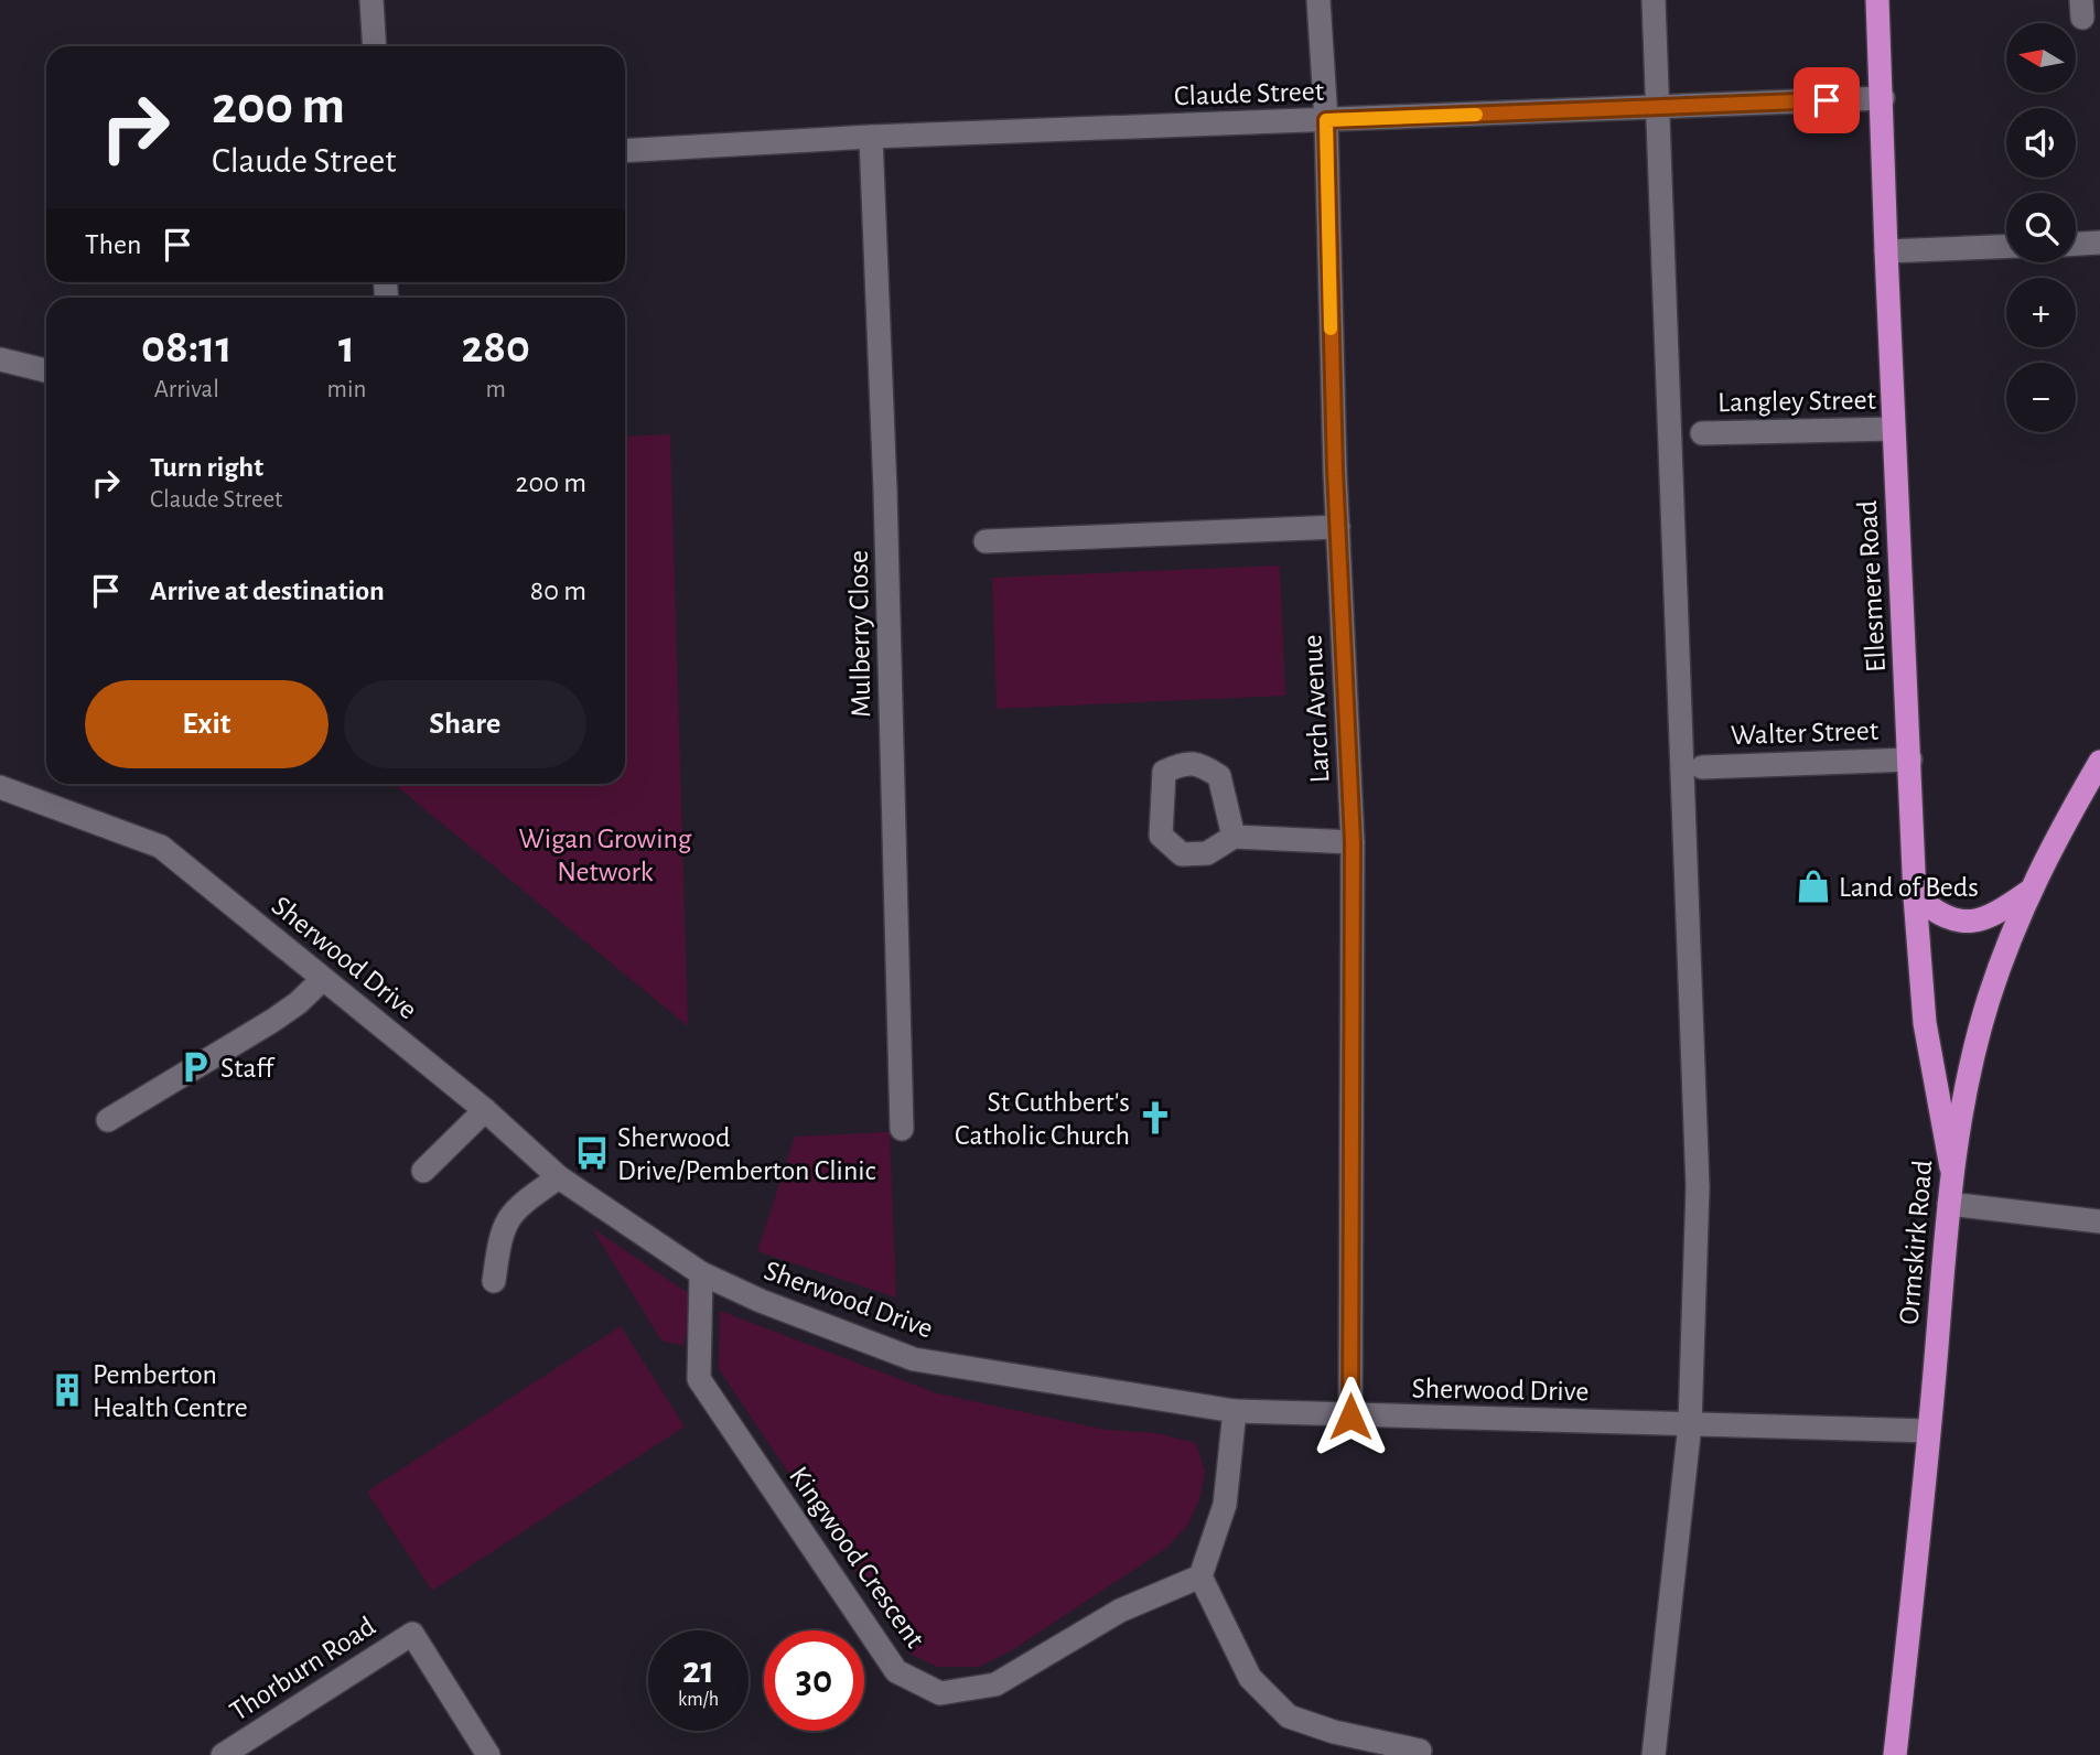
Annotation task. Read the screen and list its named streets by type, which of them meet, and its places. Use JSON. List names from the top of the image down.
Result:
{
  "streets": {
    "highway": ["Ellesmere Road", "Ormskirk Road"],
    "street": [
      "Claude Street",
      "Langley Street",
      "Mulberry Close",
      "Larch Avenue",
      "Walter Street",
      "Sherwood Drive",
      "Kingwood Crescent",
      "Thorburn Road"
    ]
  },
  "crossings": [
    ["Claude Street", "Ellesmere Road"],
    ["Claude Street", "Mulberry Close"],
    ["Claude Street", "Larch Avenue"],
    ["Langley Street", "Ellesmere Road"],
    ["Ellesmere Road", "Walter Street"],
    ["Ellesmere Road", "Ormskirk Road"],
    ["Larch Avenue", "Sherwood Drive"],
    ["Sherwood Drive", "Ormskirk Road"],
    ["Sherwood Drive", "Kingwood Crescent"]
  ],
  "parks": ["Wigan Growing Network"],
  "places": {
    "shop": ["Land of Beds"],
    "parking": ["Staff"],
    "church": ["St Cuthbert's Catholic Church"],
    "bus stop": ["Sherwood Drive/Pemberton Clinic"],
    "building": ["Pemberton Health Centre"]
  },
  "north": "left",
  "page": {
    "map_buttons": ["+", "−"],
    "turn": ["200 m", "Claude Street"],
    "then": "Then",
    "eta": [
      "08:11",
      "Arrival",
      "1",
      "min",
      "280",
      "m"
    ],
    "list": [
      {
        "name": "Turn right",
        "note": "Claude Street",
        "value": "200 m"
      },
      {
        "name": "Arrive at destination",
        "value": "80 m"
      }
    ],
    "buttons": ["Exit", "Share"],
    "speed": "21 km/h",
    "limit": "30"
  }
}
